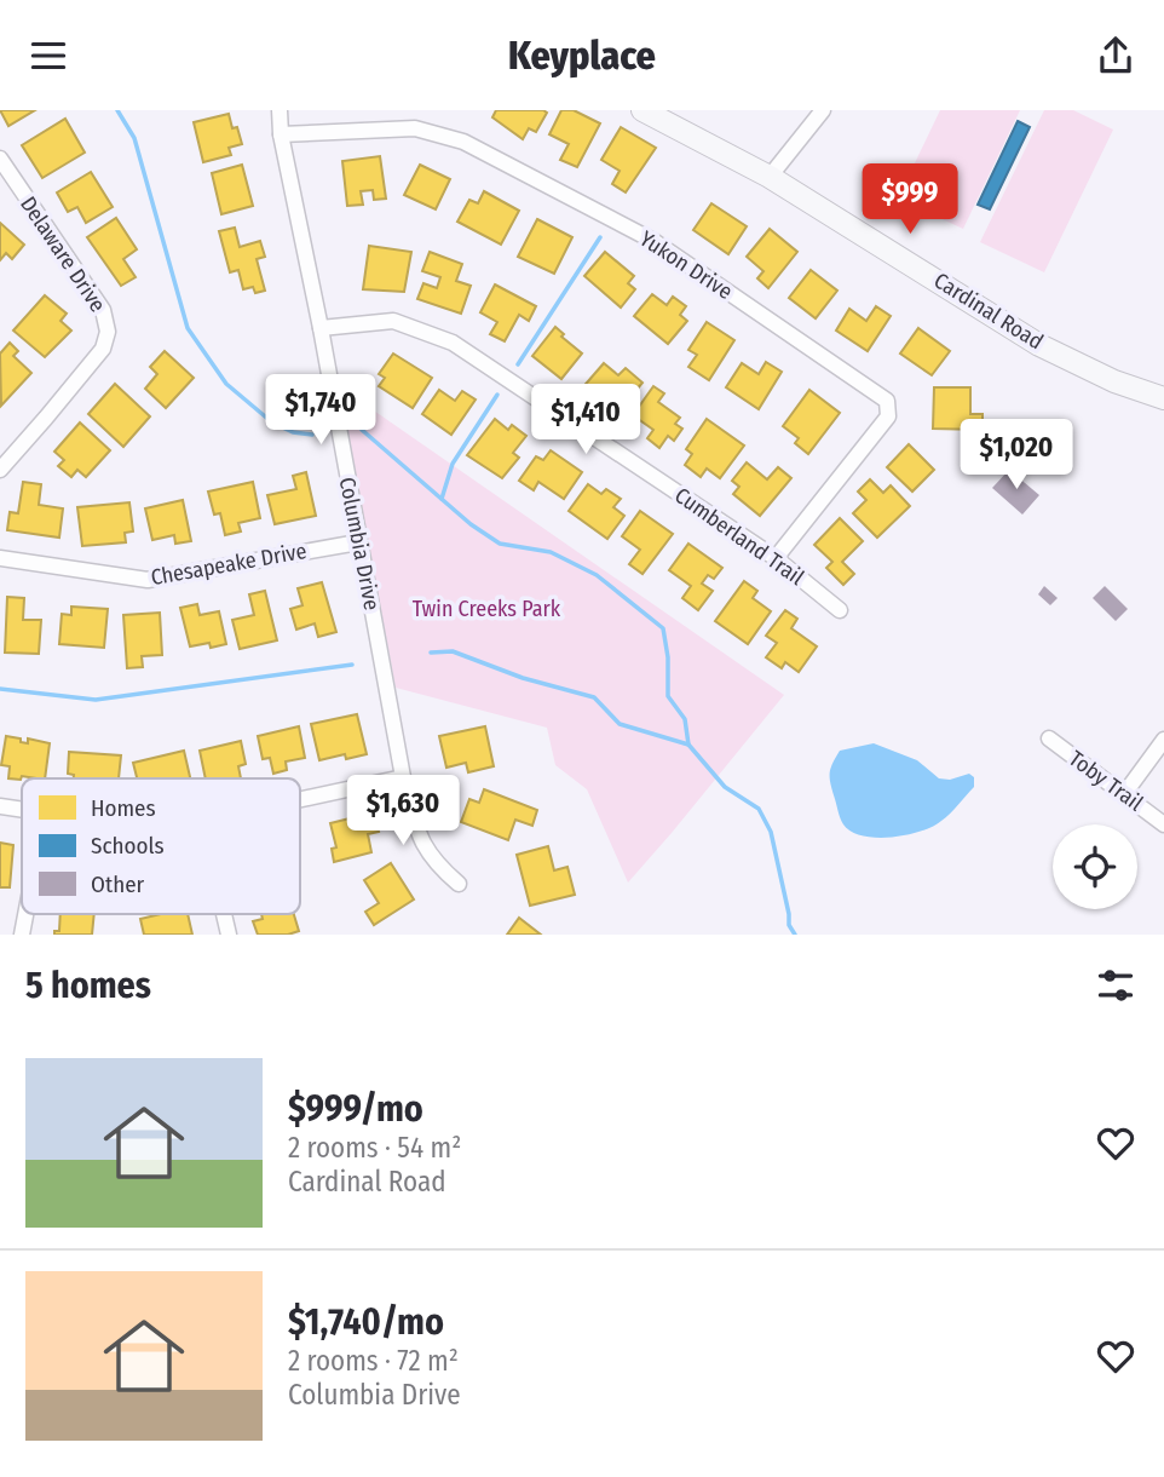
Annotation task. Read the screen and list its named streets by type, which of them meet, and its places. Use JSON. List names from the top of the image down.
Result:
{
  "streets": {
    "street": [
      "Delaware Drive",
      "Yukon Drive",
      "Cardinal Road",
      "Cumberland Trail",
      "Columbia Drive",
      "Chesapeake Drive",
      "Toby Trail"
    ]
  },
  "crossings": [
    ["Yukon Drive", "Cumberland Trail"],
    ["Yukon Drive", "Columbia Drive"],
    ["Cumberland Trail", "Columbia Drive"],
    ["Columbia Drive", "Chesapeake Drive"]
  ],
  "parks": ["Twin Creeks Park"],
  "legend": ["Homes", "Schools", "Other"],
  "page": {
    "header": "Keyplace",
    "price": [
      "$999",
      "$1,740",
      "$1,410",
      "$1,020",
      "$1,630"
    ],
    "heading": "5 homes",
    "list": [
      {
        "name": "$999/mo",
        "note": "2 rooms · 54 m² · Cardinal Road"
      },
      {
        "name": "$1,740/mo",
        "note": "2 rooms · 72 m² · Columbia Drive"
      }
    ]
  }
}
